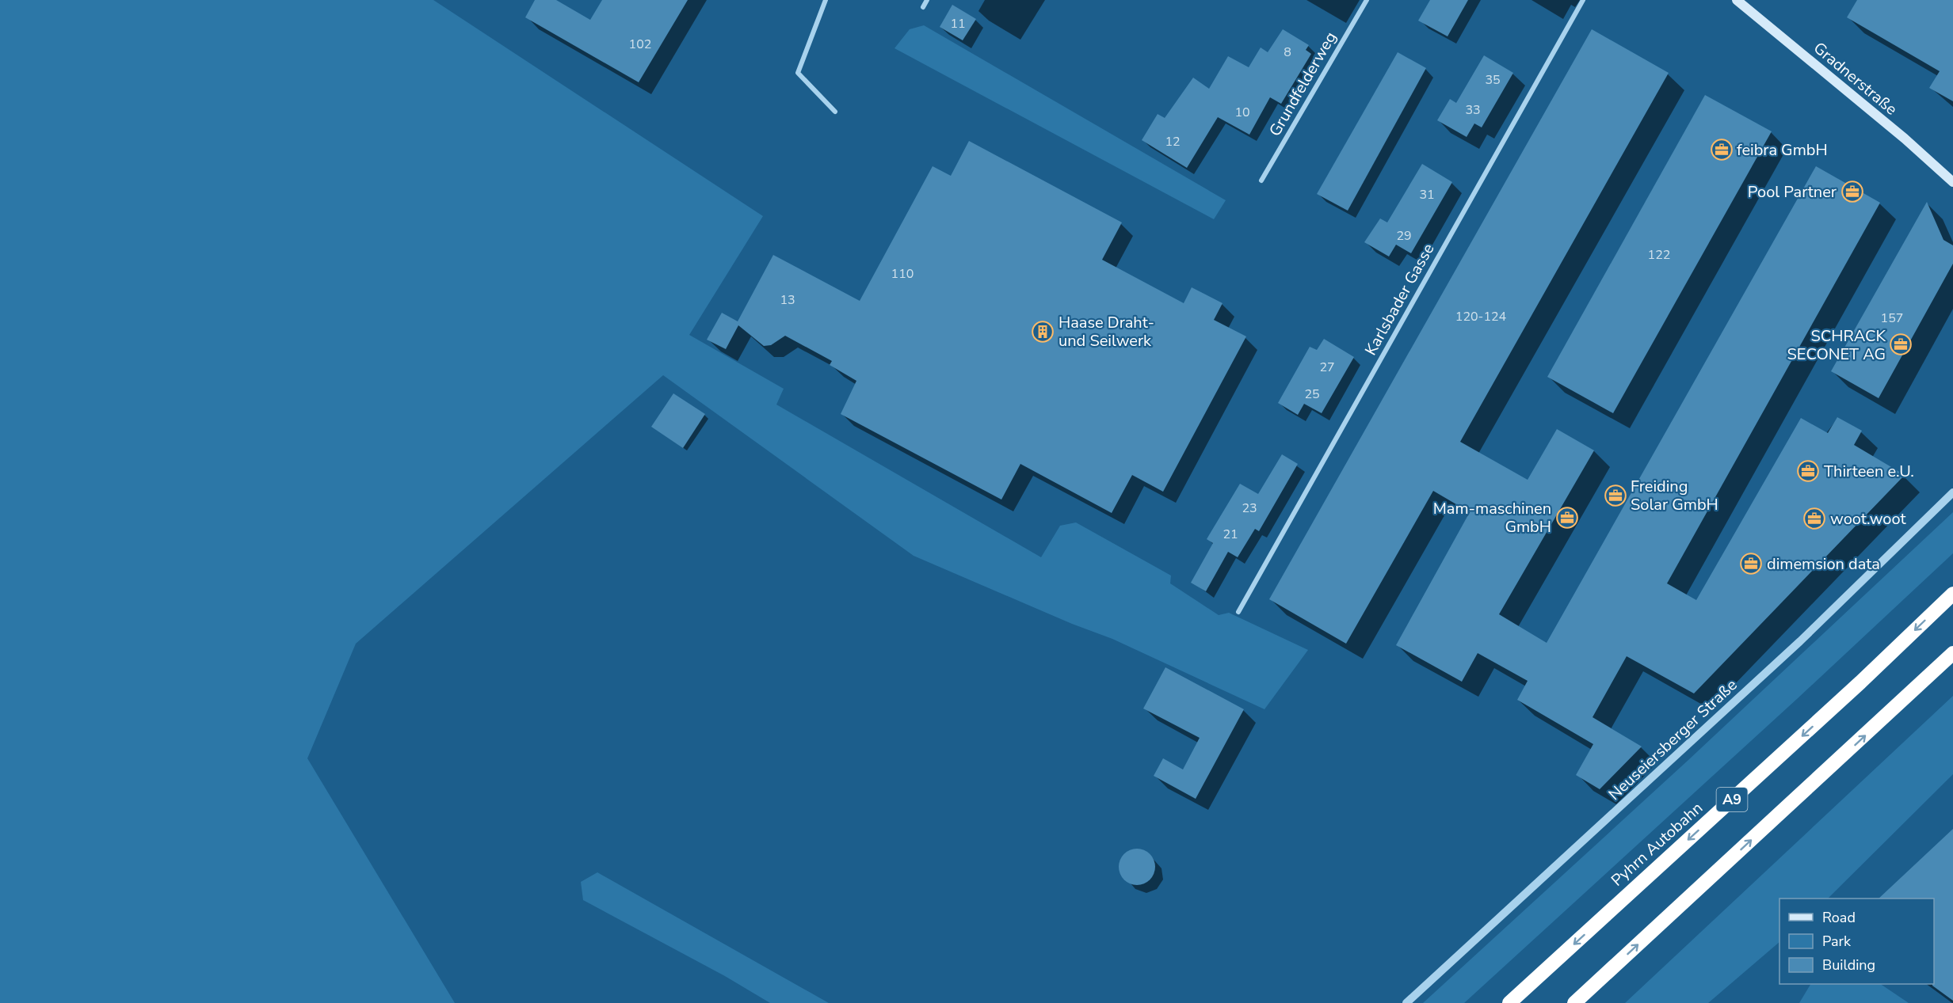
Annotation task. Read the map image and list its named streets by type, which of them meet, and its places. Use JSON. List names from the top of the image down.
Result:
{
  "streets": {
    "highway": ["A9", "Pyhrn Autobahn"],
    "main road": ["Gradnerstraße"],
    "street": ["Grundfelderweg", "Karlsbader Gasse", "Neuseiersberger Straße"]
  },
  "places": {
    "office": [
      "feibra GmbH",
      "Pool Partner",
      "SCHRACK SECONET AG",
      "Thirteen e.U.",
      "Freiding Solar GmbH",
      "Mam-maschinen GmbH",
      "woot.woot",
      "dimemsion data"
    ],
    "building": ["Haase Draht- und Seilwerk"]
  },
  "house_numbers": [
    "11",
    "102",
    "8",
    "35",
    "33",
    "10",
    "12",
    "31",
    "29",
    "122",
    "110",
    "13",
    "120-124",
    "157",
    "27",
    "25",
    "23",
    "21"
  ],
  "legend": ["Road", "Park", "Building"]
}
